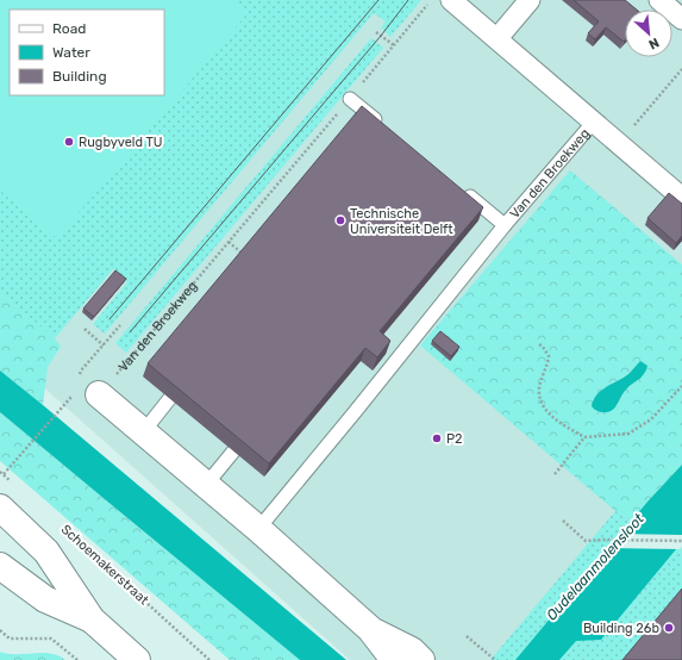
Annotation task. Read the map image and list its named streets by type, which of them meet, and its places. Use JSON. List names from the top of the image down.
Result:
{
  "streets": {
    "street": ["Van den Broekweg"],
    "path": ["Schoemakerstraat"]
  },
  "water": ["Oudelaanmolensloot"],
  "places": [
    "Rugbyveld TU",
    "Technische Universiteit Delft",
    "P2",
    "Building 26b"
  ],
  "legend": ["Road", "Water", "Building"],
  "north": "bottom right"
}
